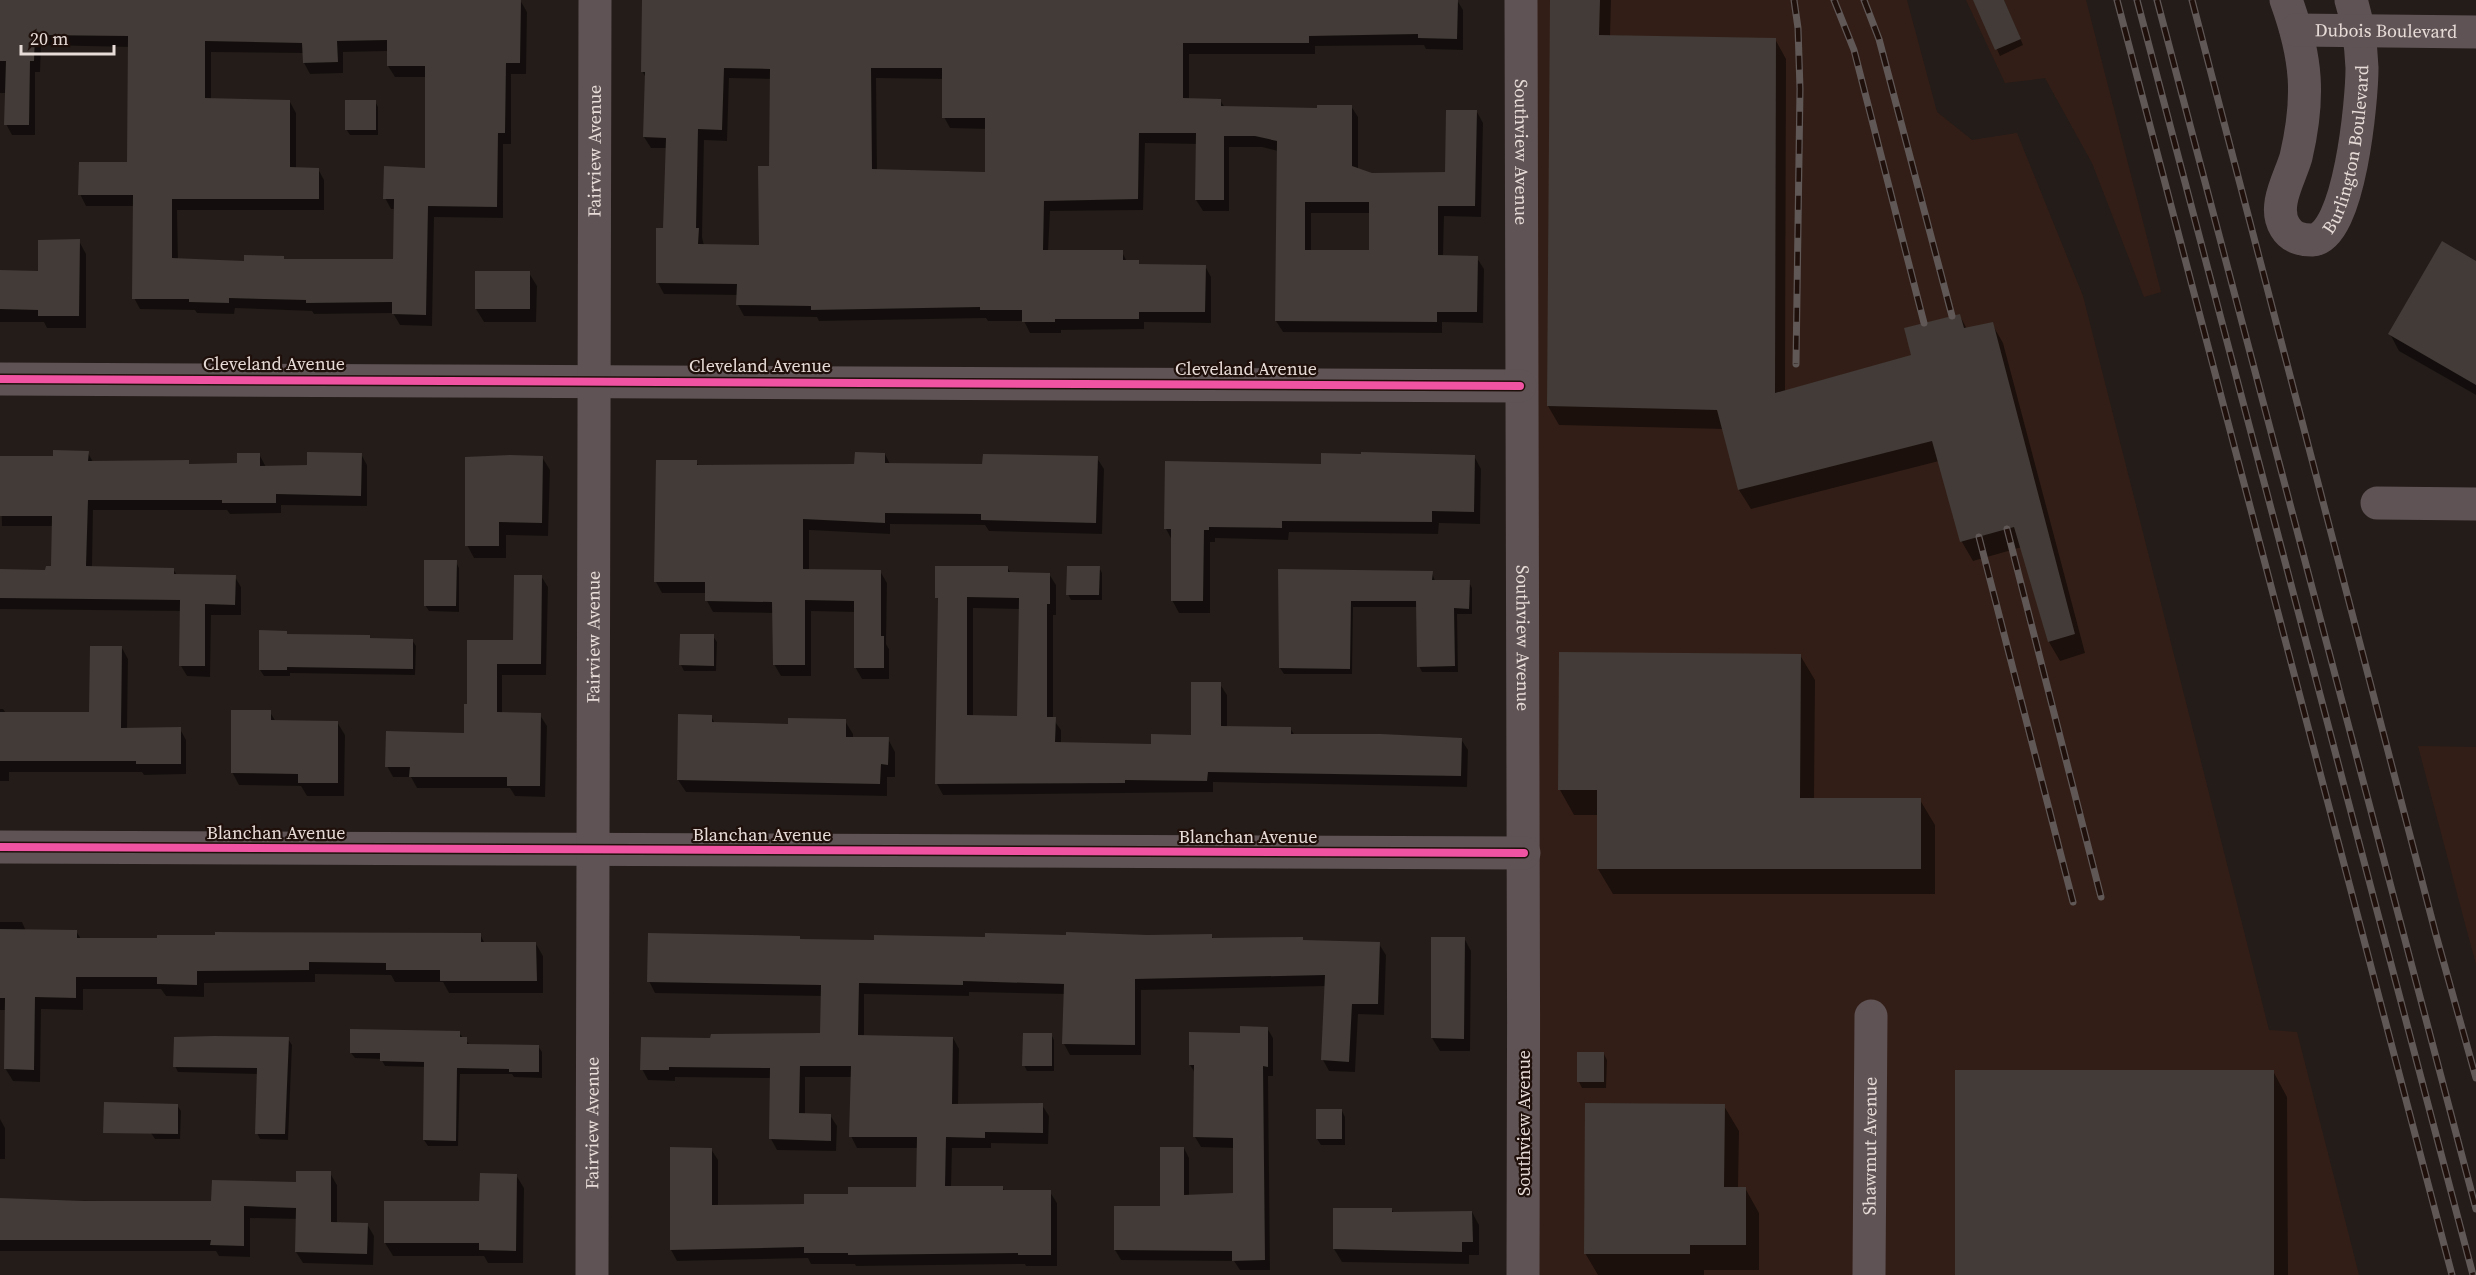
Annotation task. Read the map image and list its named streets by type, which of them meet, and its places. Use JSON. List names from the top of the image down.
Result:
{
  "streets": {
    "street": [
      "Dubois Boulevard",
      "Burlington Boulevard",
      "Fairview Avenue",
      "Southview Avenue",
      "Cleveland Avenue",
      "Blanchan Avenue",
      "Shawmut Avenue"
    ]
  },
  "crossings": [
    ["Dubois Boulevard", "Burlington Boulevard"],
    ["Fairview Avenue", "Cleveland Avenue"],
    ["Fairview Avenue", "Blanchan Avenue"],
    ["Southview Avenue", "Cleveland Avenue"],
    ["Southview Avenue", "Blanchan Avenue"]
  ],
  "scale_bar": "20 m"
}
